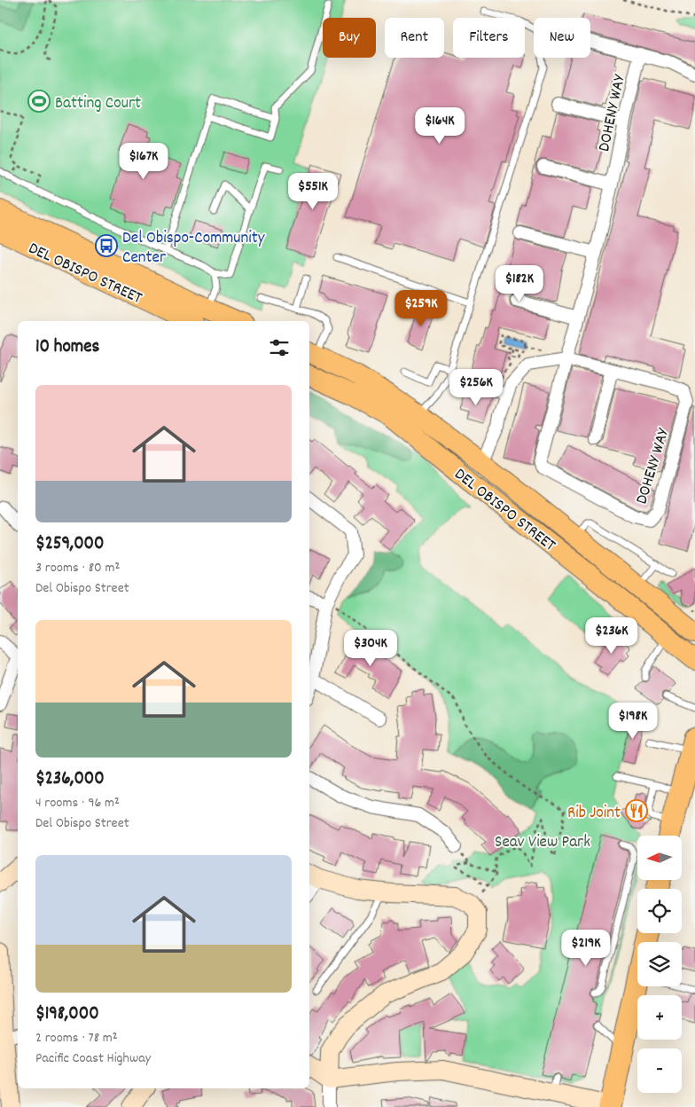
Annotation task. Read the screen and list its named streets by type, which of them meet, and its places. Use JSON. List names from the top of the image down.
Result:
{
  "streets": {
    "main road": ["DEL OBISPO STREET"],
    "street": ["DOHENY WAY"]
  },
  "crossings": [
    ["DOHENY WAY", "DEL OBISPO STREET"]
  ],
  "parks": ["Seav View Park"],
  "places": {
    "sports": ["Batting Court"],
    "bus stop": ["Del Obispo-Community Center"],
    "restaurant": ["Rib Joint"]
  },
  "north": "left",
  "page": {
    "chip": [
      "Buy",
      "Rent",
      "Filters",
      "New"
    ],
    "price": [
      "$164K",
      "$167K",
      "$551K",
      "$182K",
      "$259K",
      "$256K",
      "$236K",
      "$304K",
      "$198K",
      "$219K"
    ],
    "heading": "10 homes",
    "list": [
      {
        "name": "$259,000",
        "note": "3 rooms · 80 m² · Del Obispo Street"
      },
      {
        "name": "$236,000",
        "note": "4 rooms · 96 m² · Del Obispo Street"
      },
      {
        "name": "$198,000",
        "note": "2 rooms · 78 m² · Pacific Coast Highway"
      }
    ],
    "map_buttons": ["+", "−"]
  }
}
